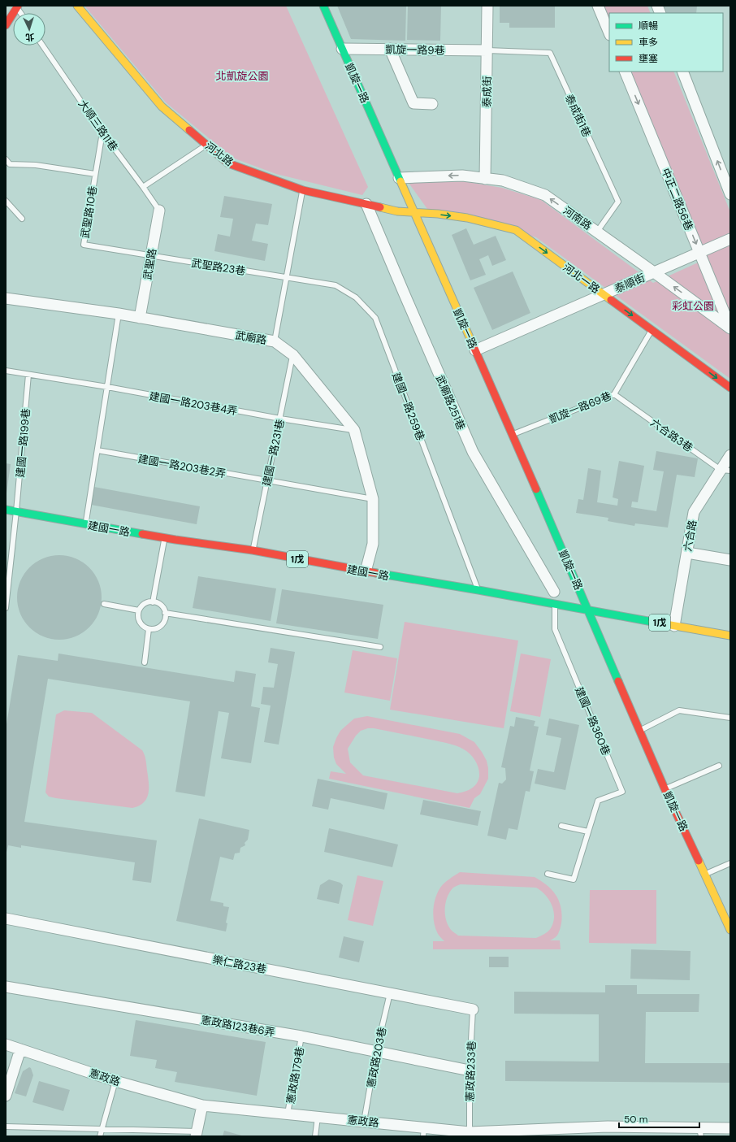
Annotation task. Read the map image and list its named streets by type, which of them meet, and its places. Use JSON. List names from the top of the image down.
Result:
{
  "streets": {
    "street": [
      "凱旋一路9巷",
      "凱旋一路",
      "泰成街",
      "河北路",
      "中正二路56巷",
      "河南路",
      "武聖路",
      "河北一路",
      "泰順街",
      "武廟路",
      "武廟路251巷",
      "建國一路",
      "六合路",
      "1戊",
      "樂仁路23巷",
      "憲政路123巷6弄",
      "憲政路"
    ],
    "lane": [
      "泰成街1巷",
      "大順三路11巷",
      "武聖路10巷",
      "武聖路23巷",
      "建國一路203巷4弄",
      "建國一路259巷",
      "凱旋一路69巷",
      "六合路3巷",
      "建國一路199巷",
      "建國一路231巷",
      "建國一路203巷2弄",
      "建國一路360巷",
      "憲政路203巷",
      "憲政路233巷",
      "憲政路179巷"
    ]
  },
  "crossings": [
    ["凱旋一路9巷", "凱旋一路"],
    ["凱旋一路9巷", "泰成街"],
    ["凱旋一路9巷", "泰成街1巷"],
    ["凱旋一路", "河北路"],
    ["凱旋一路", "河南路"],
    ["凱旋一路", "河北一路"],
    ["凱旋一路", "泰順街"],
    ["凱旋一路", "凱旋一路69巷"],
    ["凱旋一路", "建國一路"],
    ["泰成街", "泰成街1巷"],
    ["泰成街", "河南路"],
    ["泰成街1巷", "河南路"],
    ["大順三路11巷", "武聖路10巷"],
    ["大順三路11巷", "武聖路"],
    ["河北路", "河北一路"],
    ["河北路", "武廟路251巷"],
    ["中正二路56巷", "河南路"],
    ["中正二路56巷", "泰順街"],
    ["武聖路10巷", "武聖路"],
    ["武聖路10巷", "武聖路23巷"],
    ["河南路", "泰順街"],
    ["武聖路", "武聖路23巷"],
    ["武聖路", "武廟路"],
    ["武聖路23巷", "建國一路259巷"],
    ["河北一路", "泰順街"],
    ["河北一路", "凱旋一路69巷"],
    ["武廟路", "建國一路203巷4弄"],
    ["武廟路", "建國一路231巷"],
    ["武廟路", "建國一路203巷2弄"],
    ["武廟路", "建國一路"],
    ["武廟路251巷", "建國一路360巷"],
    ["建國一路203巷4弄", "建國一路199巷"],
    ["建國一路203巷4弄", "建國一路231巷"],
    ["建國一路259巷", "建國一路"],
    ["凱旋一路69巷", "六合路3巷"],
    ["六合路3巷", "六合路"],
    ["建國一路199巷", "建國一路"],
    ["建國一路231巷", "建國一路203巷2弄"],
    ["建國一路231巷", "建國一路"],
    ["建國一路", "六合路"],
    ["建國一路", "建國一路360巷"],
    ["樂仁路23巷", "憲政路203巷"],
    ["樂仁路23巷", "憲政路233巷"],
    ["憲政路123巷6弄", "憲政路203巷"],
    ["憲政路123巷6弄", "憲政路233巷"],
    ["憲政路123巷6弄", "憲政路179巷"],
    ["憲政路203巷", "憲政路"],
    ["憲政路233巷", "憲政路"],
    ["憲政路179巷", "憲政路"]
  ],
  "one_way": ["河南路", "河北一路"],
  "parks": ["北凱旋公園", "彩虹公園"],
  "legend": ["順暢", "車多", "壅塞"],
  "scale_bar": "50 m",
  "north": "bottom"
}
